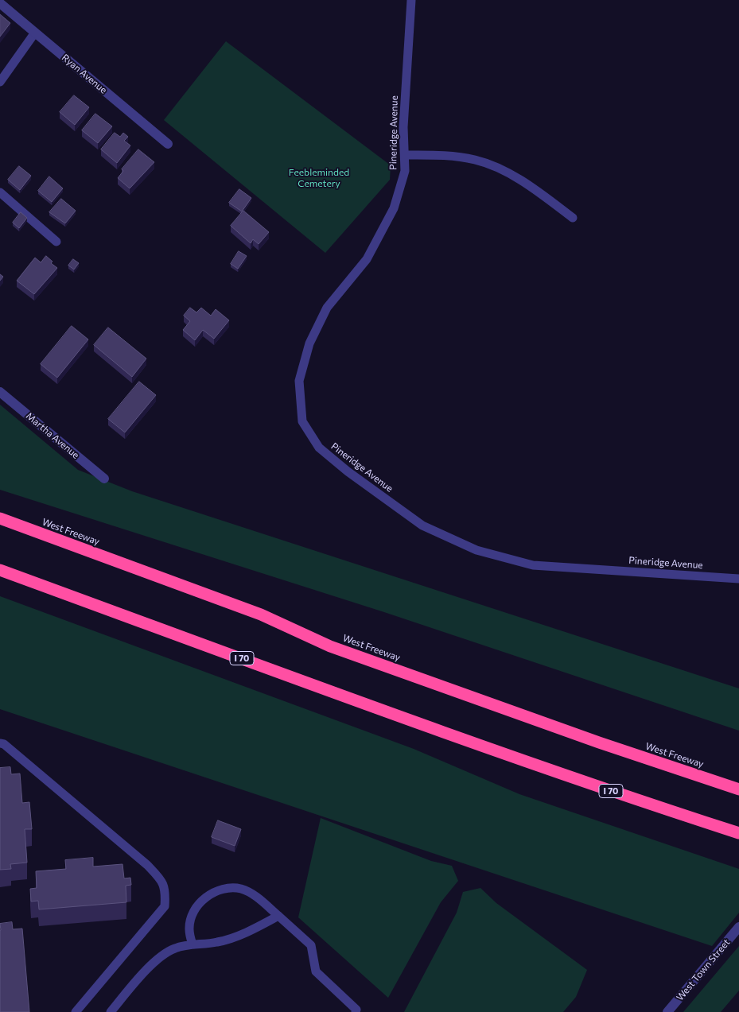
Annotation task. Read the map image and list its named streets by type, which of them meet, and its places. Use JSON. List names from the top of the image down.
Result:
{
  "streets": {
    "highway": ["West Freeway", "I 70"],
    "street": ["Ryan Avenue", "Martha Avenue", "West Town Street"],
    "lane": ["Pineridge Avenue"]
  },
  "parks": ["Feebleminded Cemetery"]
}
